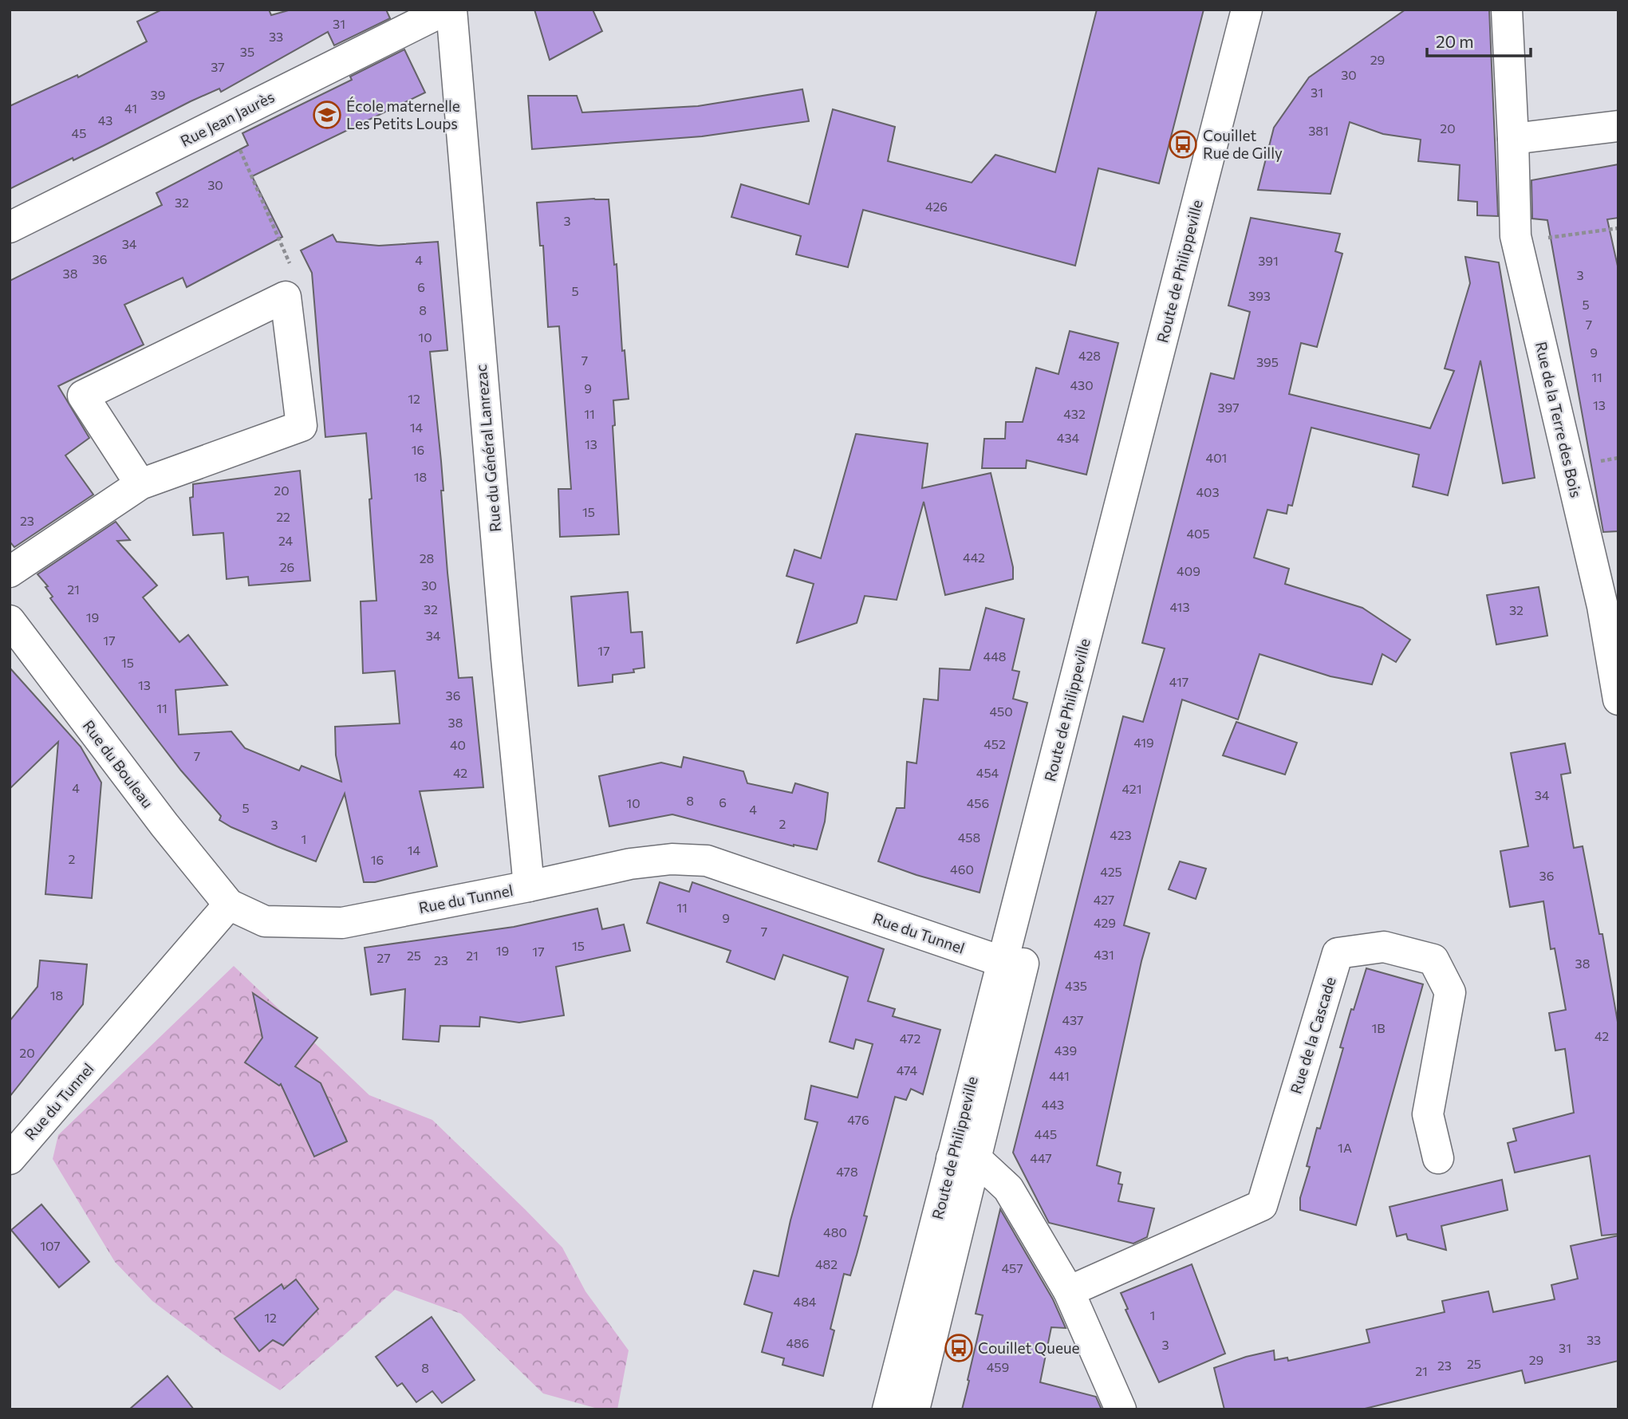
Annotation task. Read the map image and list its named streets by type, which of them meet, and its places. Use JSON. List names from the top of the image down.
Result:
{
  "streets": {
    "street": [
      "Rue Jean Jaurès",
      "Route de Philippeville",
      "Rue de la Terre des Bois",
      "Rue du Général Lanrezac",
      "Rue du Bouleau",
      "Rue du Tunnel",
      "Rue de la Cascade"
    ]
  },
  "crossings": [
    ["Route de Philippeville", "Rue du Tunnel"],
    ["Rue du Général Lanrezac", "Rue du Tunnel"],
    ["Rue du Bouleau", "Rue du Tunnel"]
  ],
  "places": {
    "school or university": ["École maternelle Les Petits Loups"],
    "bus stop": ["Couillet Rue de Gilly", "Couillet Queue"]
  },
  "house_numbers": [
    "31",
    "33",
    "35",
    "29",
    "37",
    "30",
    "31",
    "39",
    "41",
    "43",
    "20",
    "381",
    "45",
    "30",
    "32",
    "426",
    "3",
    "34",
    "36",
    "4",
    "391",
    "38",
    "3",
    "6",
    "5",
    "393",
    "5",
    "8",
    "7",
    "10",
    "9",
    "428",
    "7",
    "395",
    "11",
    "430",
    "9",
    "12",
    "13",
    "397",
    "11",
    "432",
    "14",
    "434",
    "13",
    "16",
    "401",
    "18",
    "20",
    "403",
    "15",
    "22",
    "23",
    "405",
    "24",
    "442",
    "28",
    "26",
    "409",
    "30",
    "21",
    "413",
    "32",
    "32",
    "19",
    "34",
    "17",
    "17",
    "448",
    "15",
    "417",
    "13",
    "36",
    "11",
    "450",
    "38",
    "419",
    "452",
    "40",
    "7",
    "42",
    "454",
    "4",
    "421",
    "34",
    "8",
    "6",
    "10",
    "456",
    "5",
    "4",
    "2",
    "3",
    "423",
    "458",
    "1",
    "14",
    "2",
    "16",
    "460",
    "425",
    "36",
    "427",
    "11",
    "9",
    "429",
    "7",
    "15",
    "19",
    "17",
    "431",
    "25",
    "21",
    "27",
    "23",
    "38",
    "435",
    "18",
    "437",
    "1B",
    "42",
    "472",
    "439",
    "20",
    "474",
    "441",
    "443",
    "476",
    "445",
    "1A",
    "447",
    "478",
    "480",
    "107",
    "482",
    "457",
    "484",
    "1",
    "12",
    "33",
    "486",
    "3",
    "31",
    "29",
    "25",
    "23",
    "459",
    "8",
    "21"
  ],
  "scale_bar": "20 m"
}
